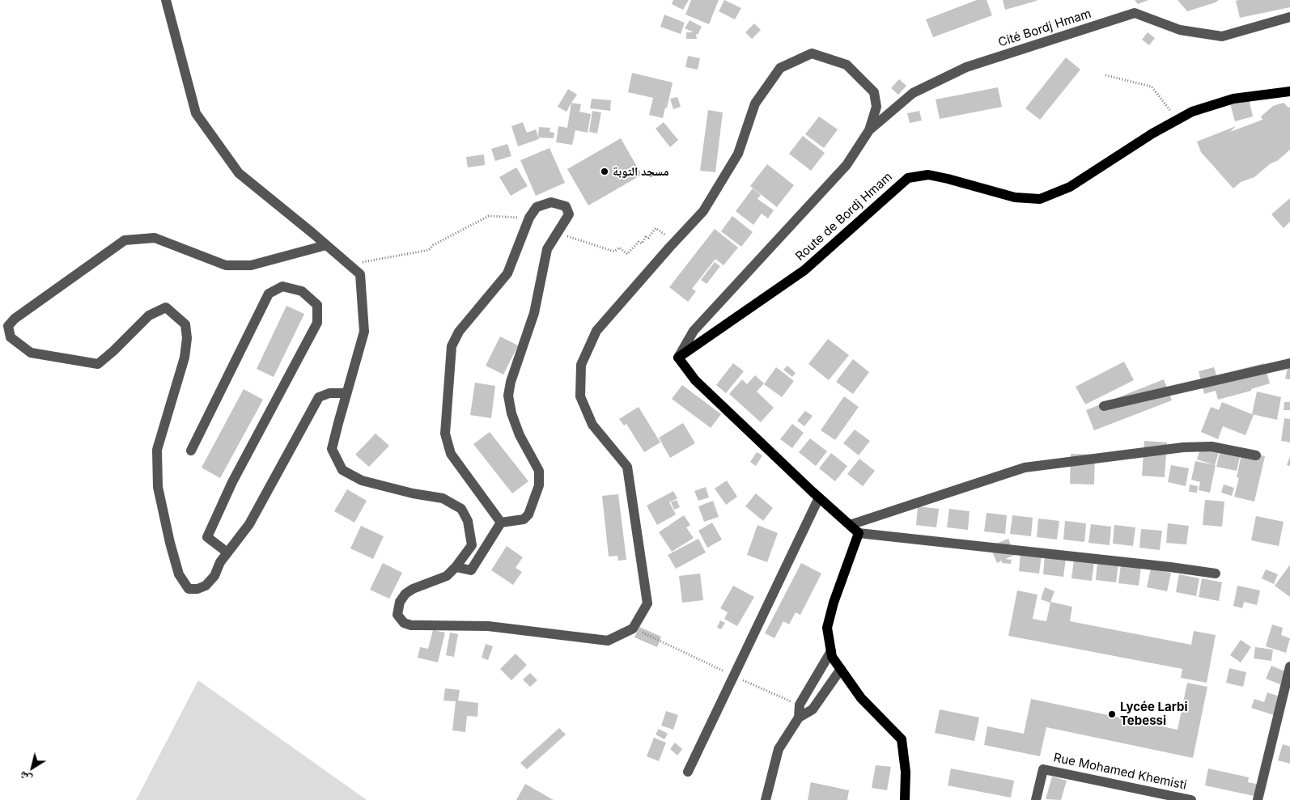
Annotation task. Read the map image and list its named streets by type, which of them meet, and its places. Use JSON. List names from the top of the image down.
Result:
{
  "streets": {
    "main road": ["Route de Bordj Hmam"],
    "street": ["Cité Bordj Hmam", "Rue Mohamed Khemisti"]
  },
  "places": ["مسجد التوبة", "Lycée Larbi Tebessi"],
  "north": "bottom left"
}
